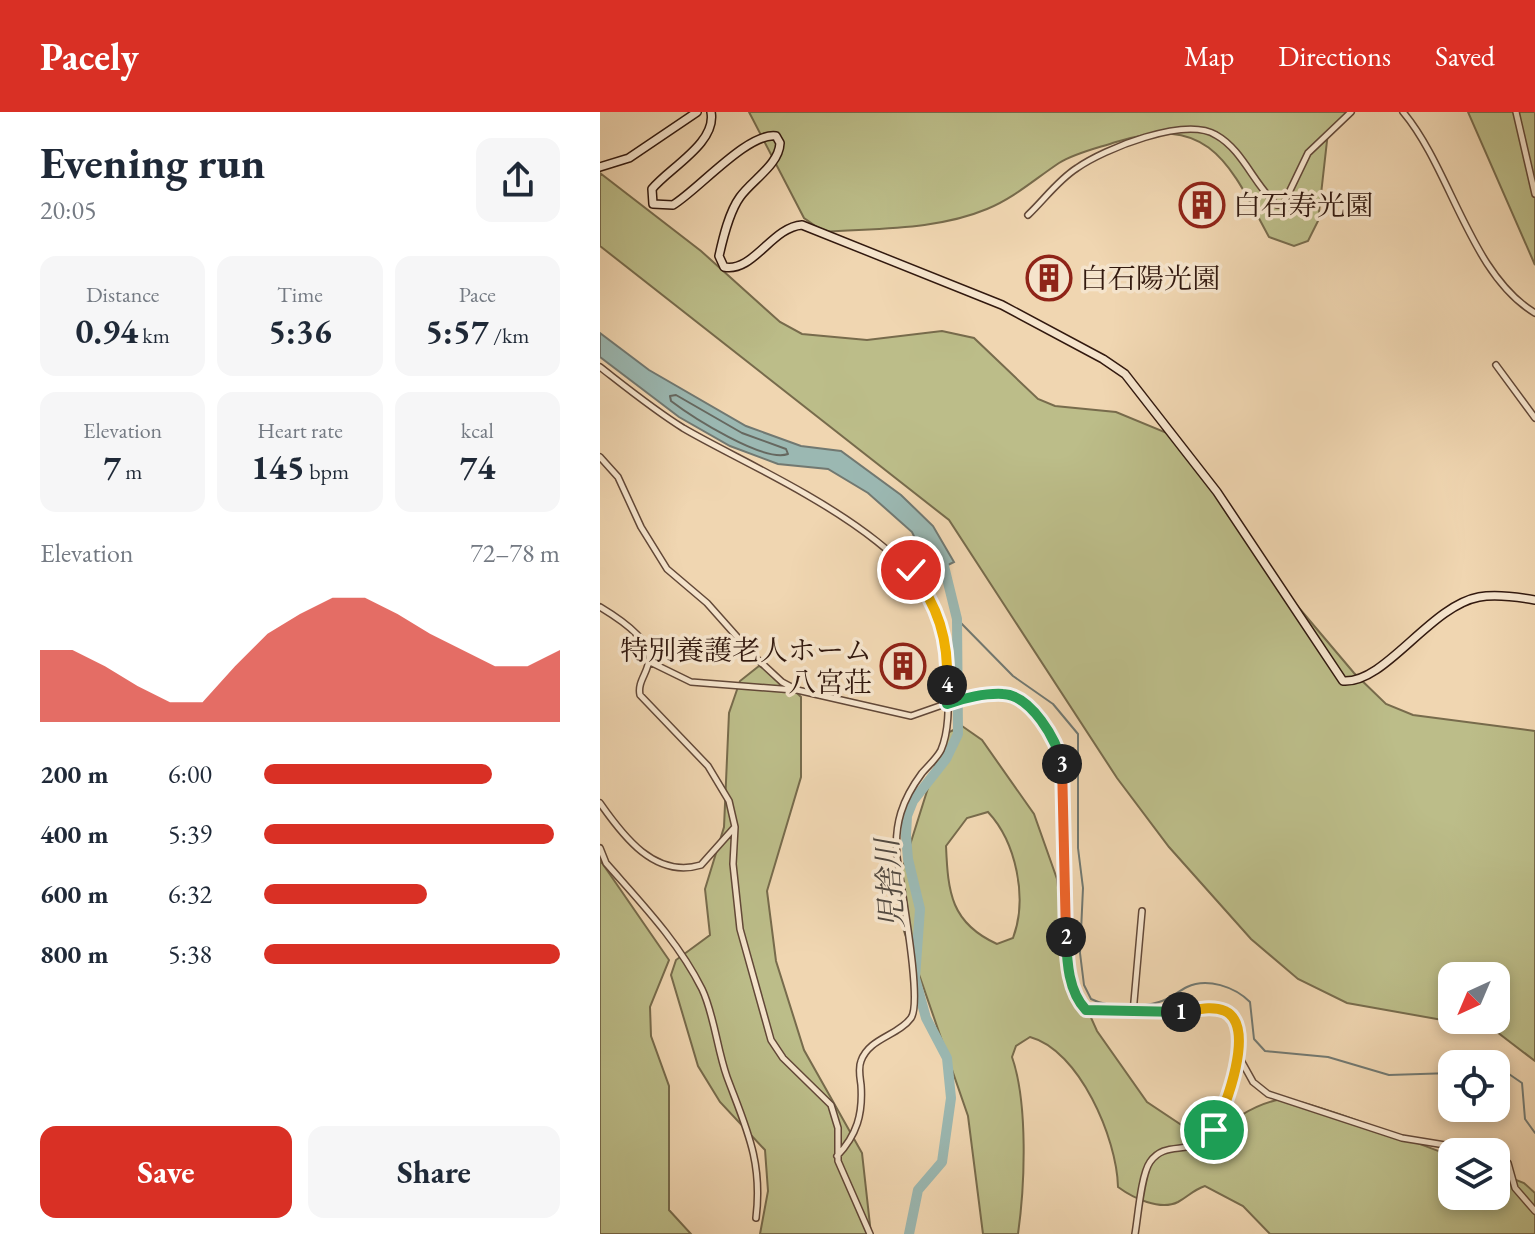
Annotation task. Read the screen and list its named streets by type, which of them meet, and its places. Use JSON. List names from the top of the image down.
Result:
{
  "water": ["児捨川"],
  "places": {
    "building": ["白石寿光園", "白石陽光園", "特別養護老人ホーム 八宮荘"]
  },
  "north": "bottom left",
  "page": {
    "header": "Pacely",
    "nav": ["Map", "Directions", "Saved"],
    "heading": ["Evening run", "20:05"],
    "stats": [
      ["Distance", "0.94 km"],
      ["Time", "5:36"],
      ["Pace", "5:57 /km"],
      ["Elevation", "7 m"],
      ["Heart rate", "145 bpm"],
      ["kcal", "74"]
    ],
    "chart": ["Elevation", "72–78 m"],
    "pins": [
      "4",
      "3",
      "2",
      "1"
    ],
    "list": [
      {
        "name": "200 m",
        "note": "6:00"
      },
      {
        "name": "400 m",
        "note": "5:39"
      },
      {
        "name": "600 m",
        "note": "6:32"
      },
      {
        "name": "800 m",
        "note": "5:38"
      }
    ],
    "buttons": ["Save", "Share"]
  }
}
